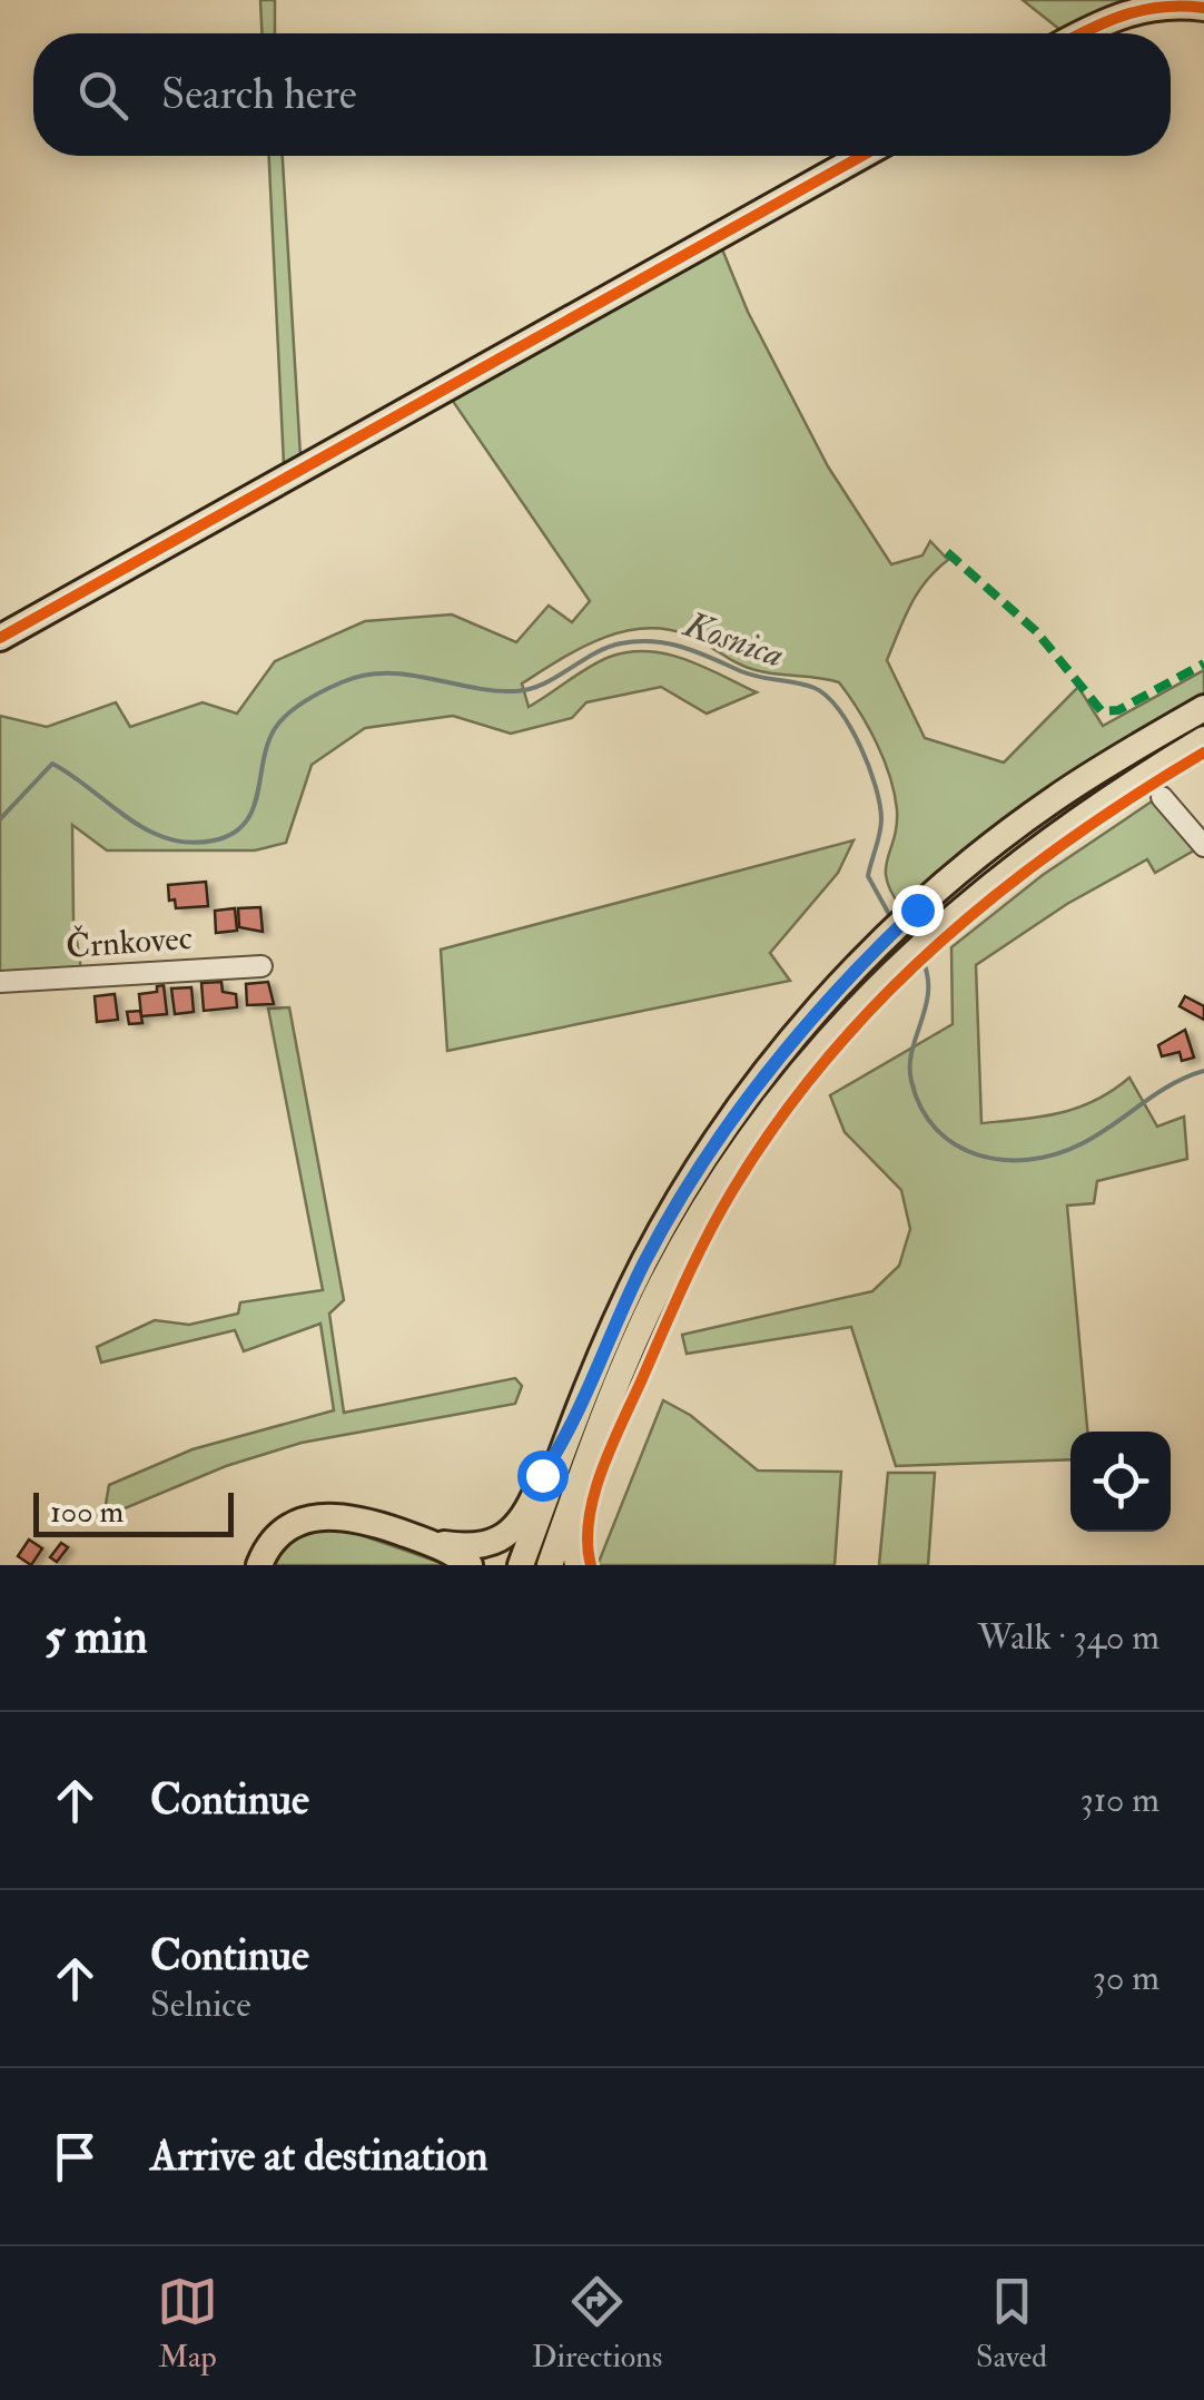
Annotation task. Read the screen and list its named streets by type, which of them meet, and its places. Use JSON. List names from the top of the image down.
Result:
{
  "streets": {
    "street": ["Črnkovec"]
  },
  "water": ["Kosnica"],
  "scale_bar": "100 m",
  "page": {
    "search": "Search here",
    "scale": "100 m",
    "heading": ["5 min", "Walk · 340 m"],
    "list": [
      ["Continue", "310 m"],
      ["Continue", "Selnice", "30 m"],
      "Arrive at destination"
    ],
    "nav": ["Map", "Directions", "Saved"]
  }
}
